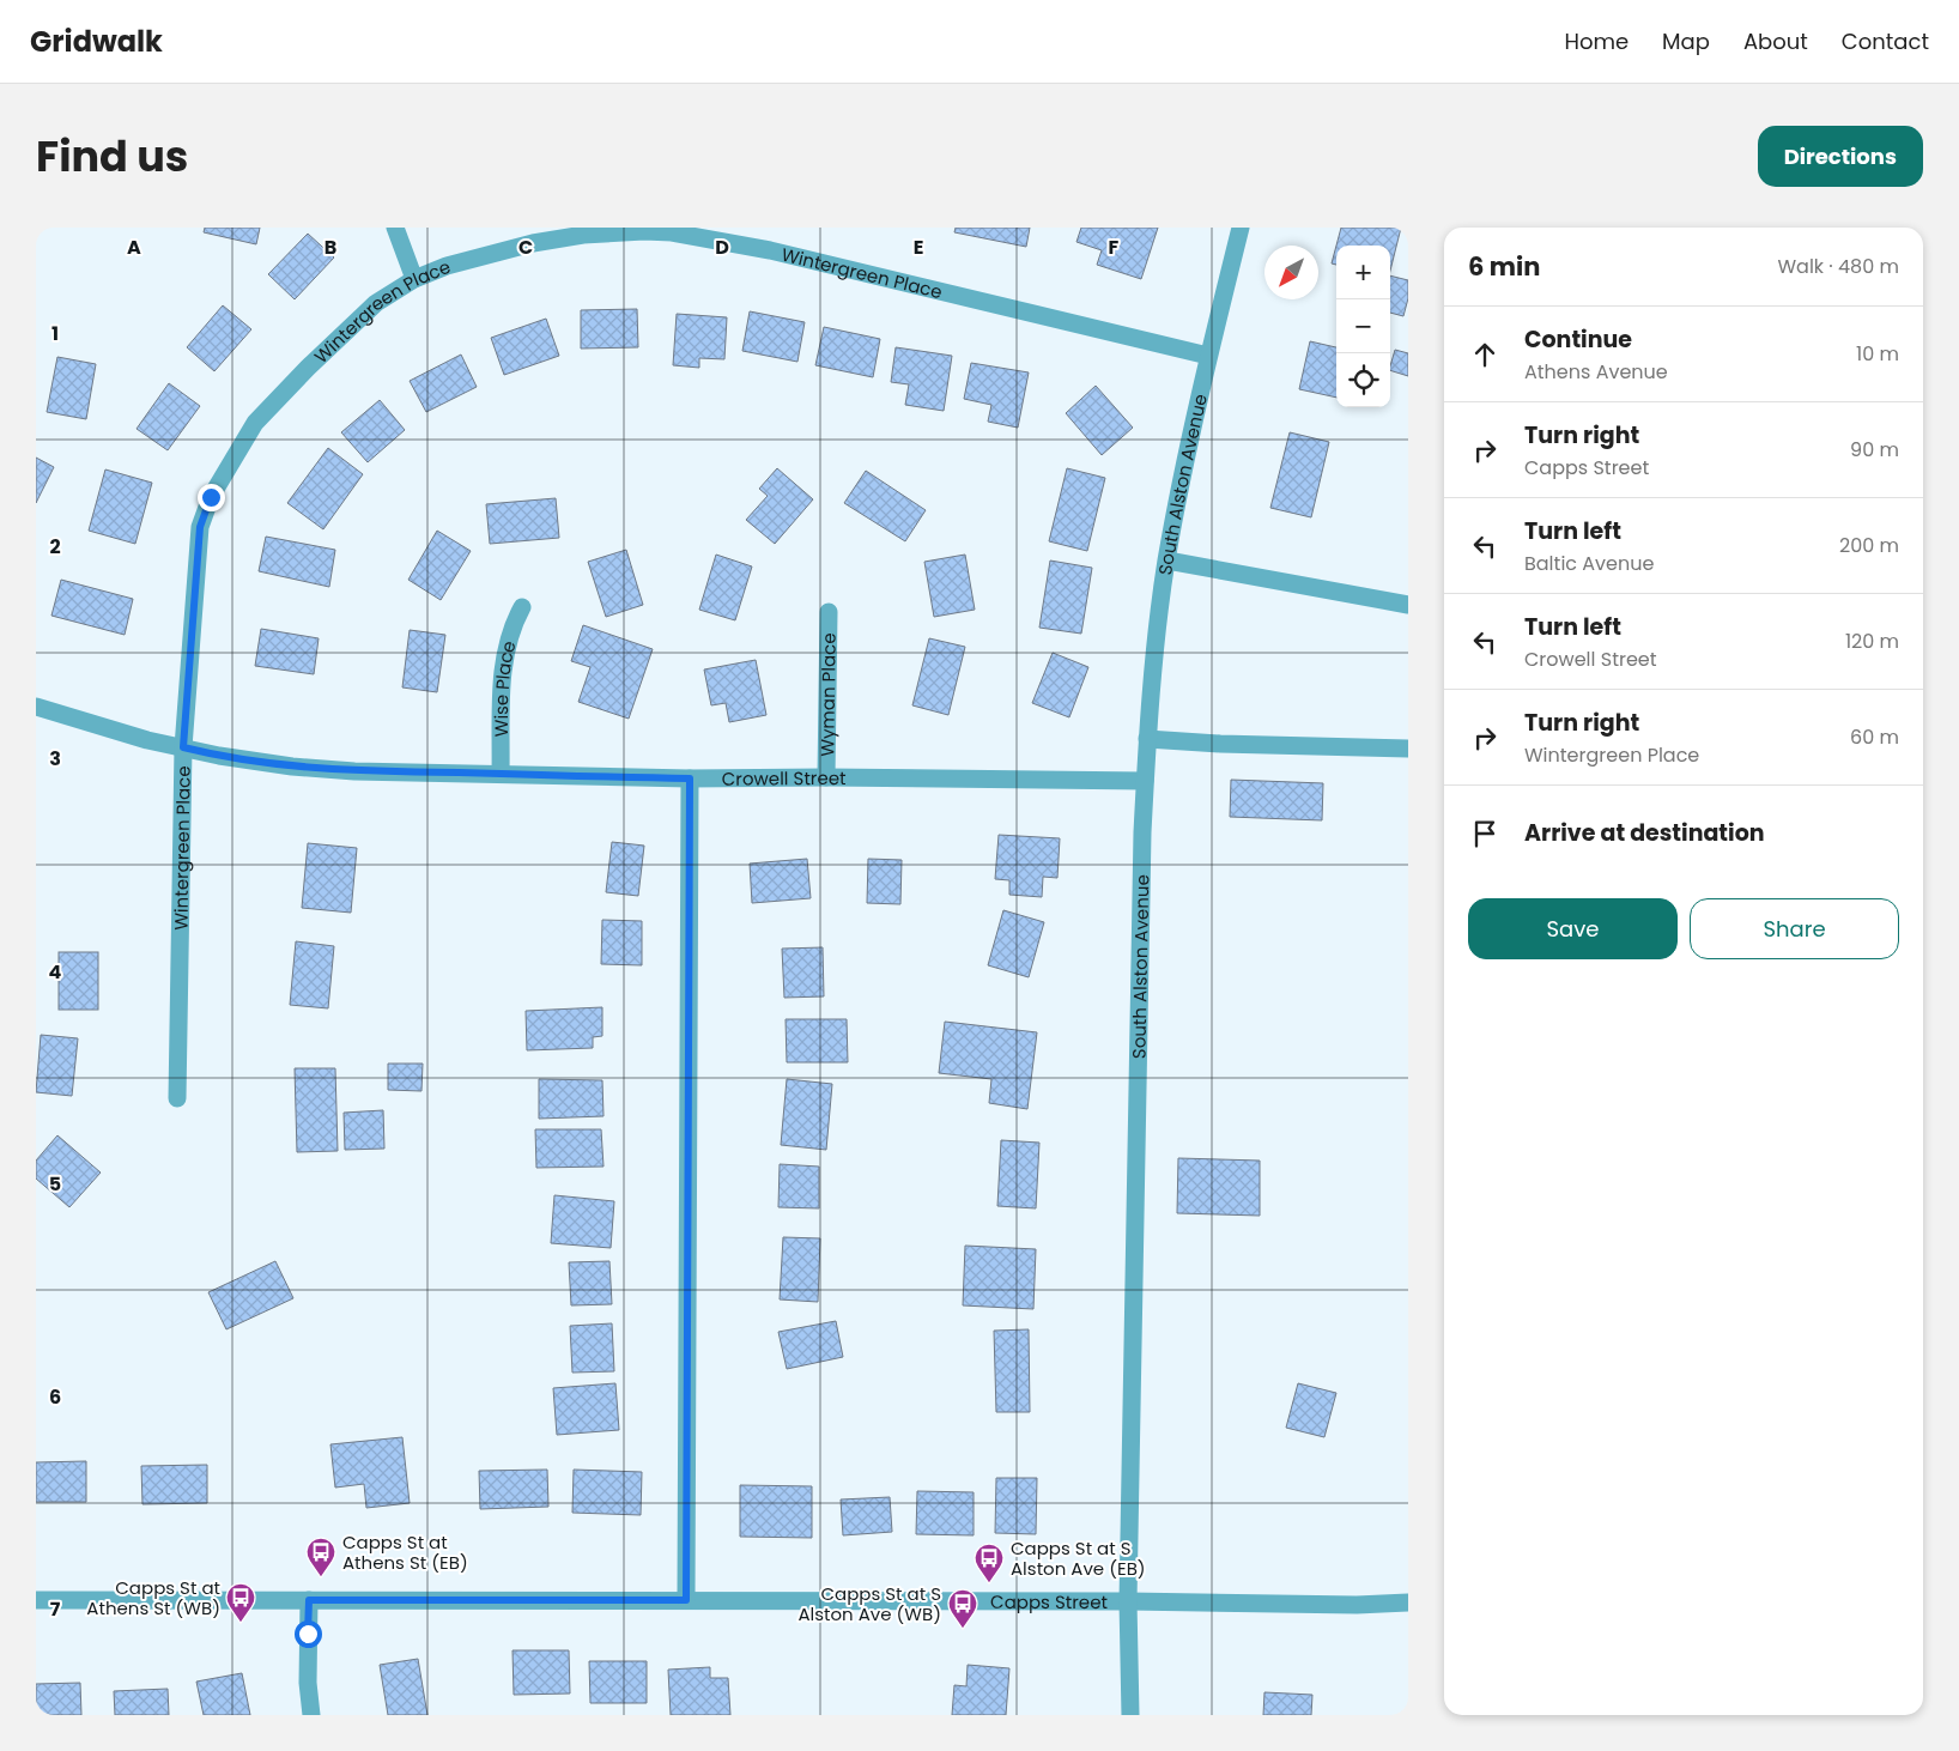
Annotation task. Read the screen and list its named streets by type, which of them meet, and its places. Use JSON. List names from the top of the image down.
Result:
{
  "streets": {
    "street": [
      "Wintergreen Place",
      "South Alston Avenue",
      "Wise Place",
      "Wyman Place",
      "Crowell Street",
      "Capps Street"
    ]
  },
  "crossings": [
    ["Wintergreen Place", "South Alston Avenue"],
    ["Wintergreen Place", "Crowell Street"],
    ["South Alston Avenue", "Crowell Street"],
    ["South Alston Avenue", "Capps Street"],
    ["Wise Place", "Crowell Street"],
    ["Wyman Place", "Crowell Street"]
  ],
  "places": {
    "bus stop": [
      "Capps St at Athens St (EB)",
      "Capps St at S Alston Ave (EB)",
      "Capps St at Athens St (WB)",
      "Capps St at S Alston Ave (WB)"
    ]
  },
  "north": "bottom left",
  "page": {
    "header": "Gridwalk",
    "nav": [
      "Home",
      "Map",
      "About",
      "Contact"
    ],
    "title": "Find us",
    "buttons": [
      "Directions",
      ["Save", "Share"]
    ],
    "heading": ["6 min", "Walk · 480 m"],
    "map_buttons": ["+", "−"],
    "list": [
      ["Continue", "Athens Avenue", "10 m"],
      ["Turn right", "Capps Street", "90 m"],
      ["Turn left", "Baltic Avenue", "200 m"],
      ["Turn left", "Crowell Street", "120 m"],
      ["Turn right", "Wintergreen Place", "60 m"],
      "Arrive at destination"
    ]
  },
  "grid": {
    "columns": [
      "A",
      "B",
      "C",
      "D",
      "E",
      "F"
    ],
    "rows": [
      "1",
      "2",
      "3",
      "4",
      "5",
      "6",
      "7"
    ]
  }
}
